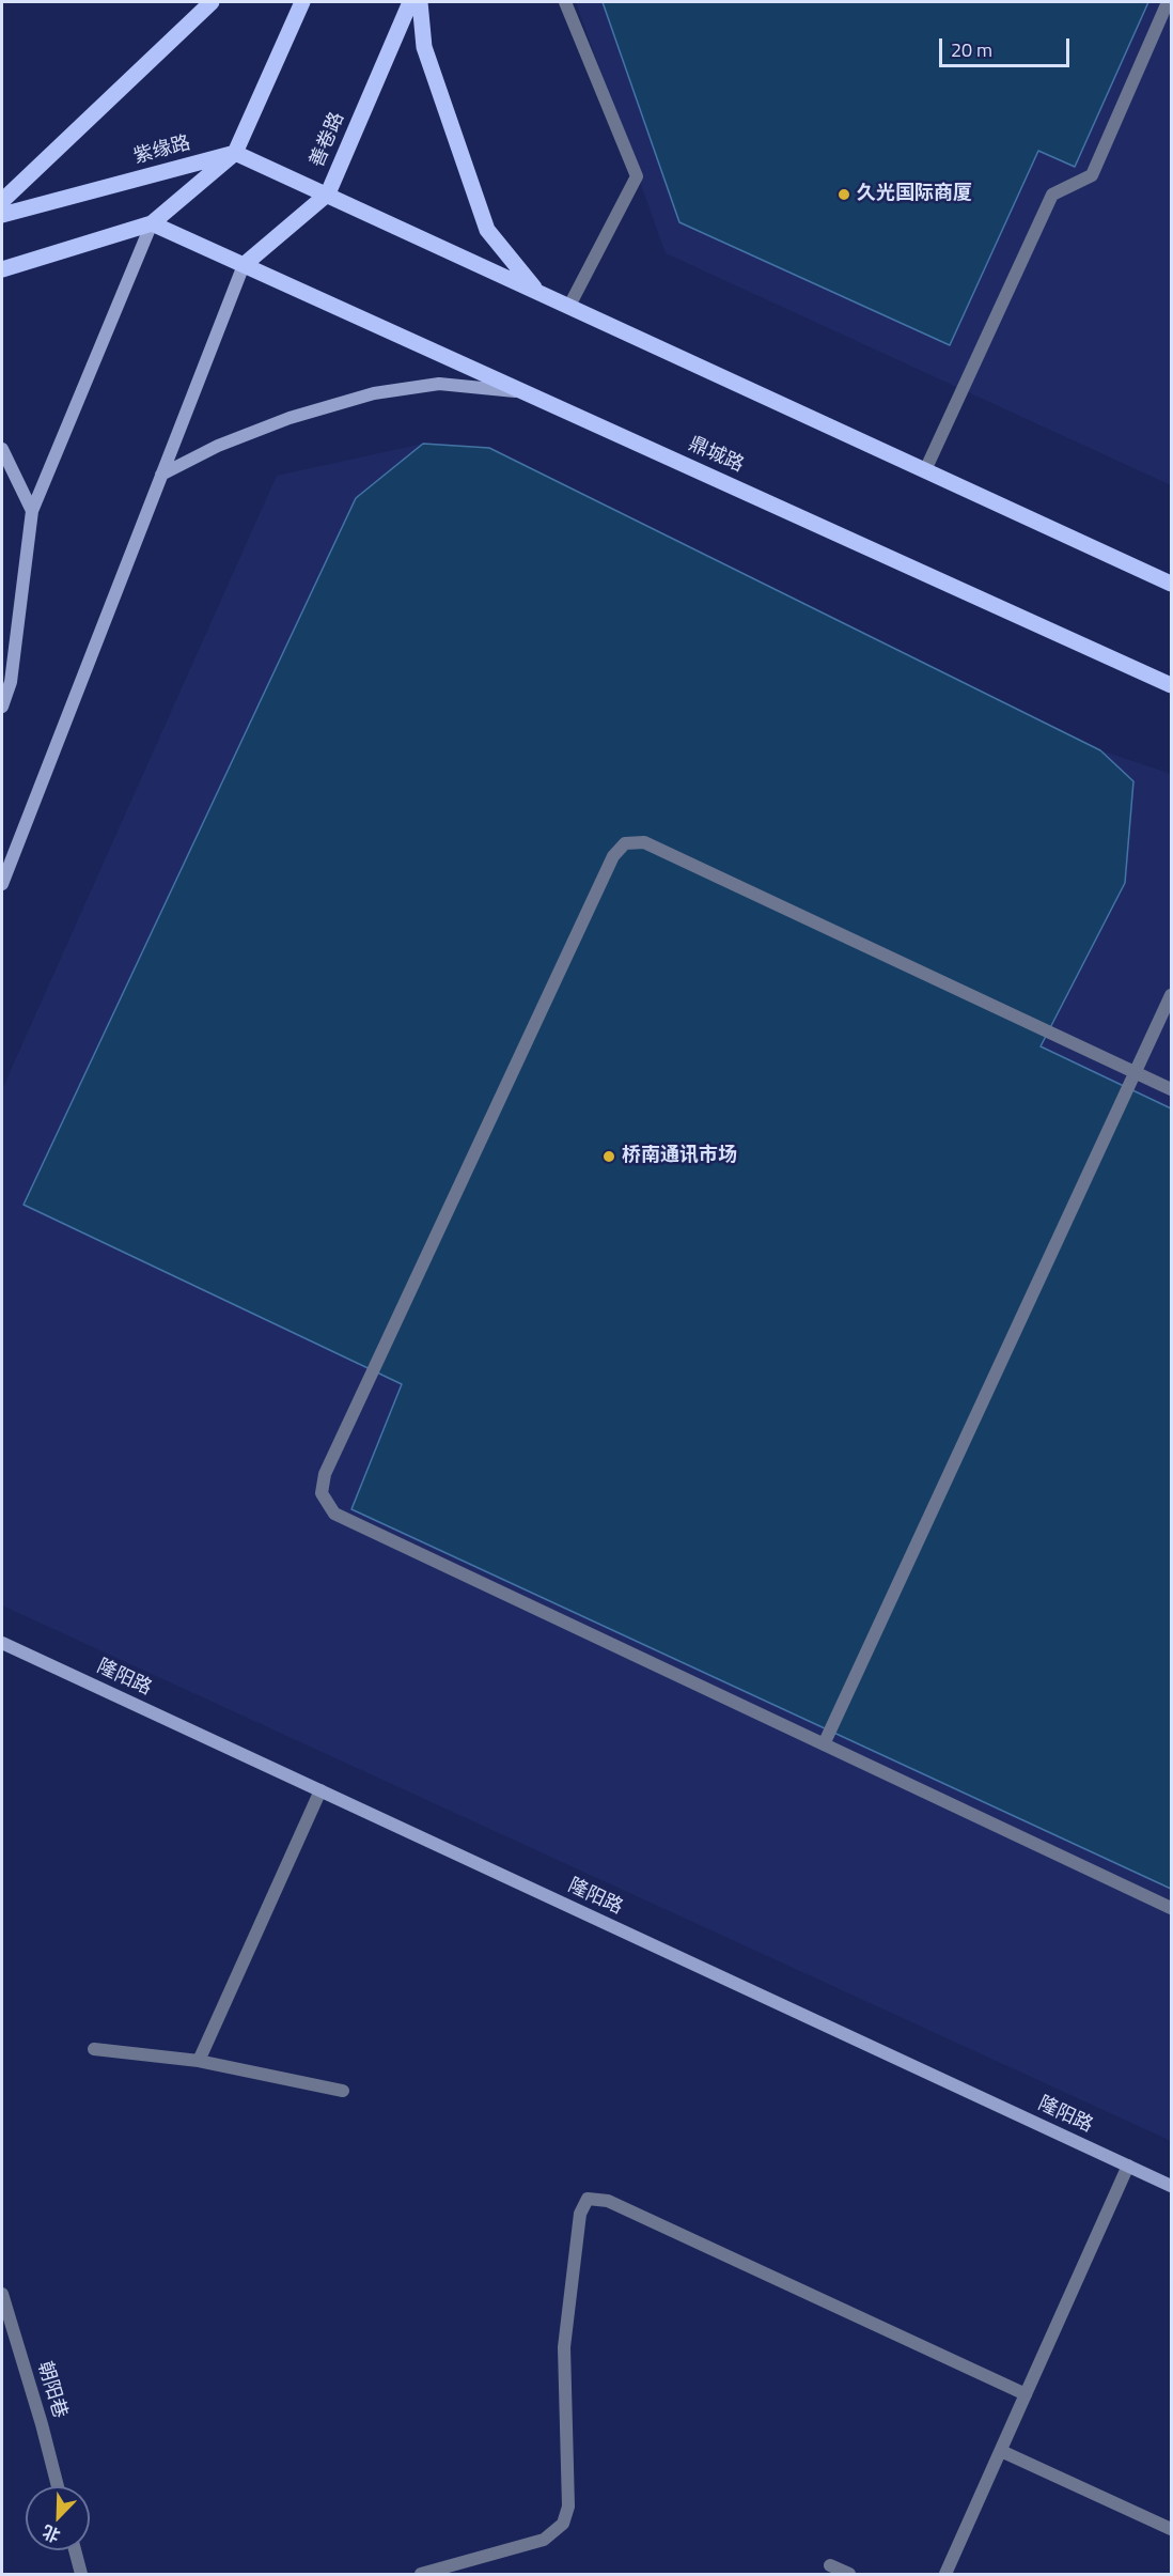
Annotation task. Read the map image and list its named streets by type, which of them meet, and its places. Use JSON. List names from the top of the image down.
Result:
{
  "streets": {
    "main road": [
      "善卷路",
      "紫缘路",
      "鼎城路",
      "隆阳路"
    ],
    "street": ["朝阳巷"]
  },
  "crossings": [
    ["善卷路", "鼎城路"]
  ],
  "places": ["久光国际商厦", "桥南通讯市场"],
  "scale_bar": "20 m",
  "north": "bottom left"
}
